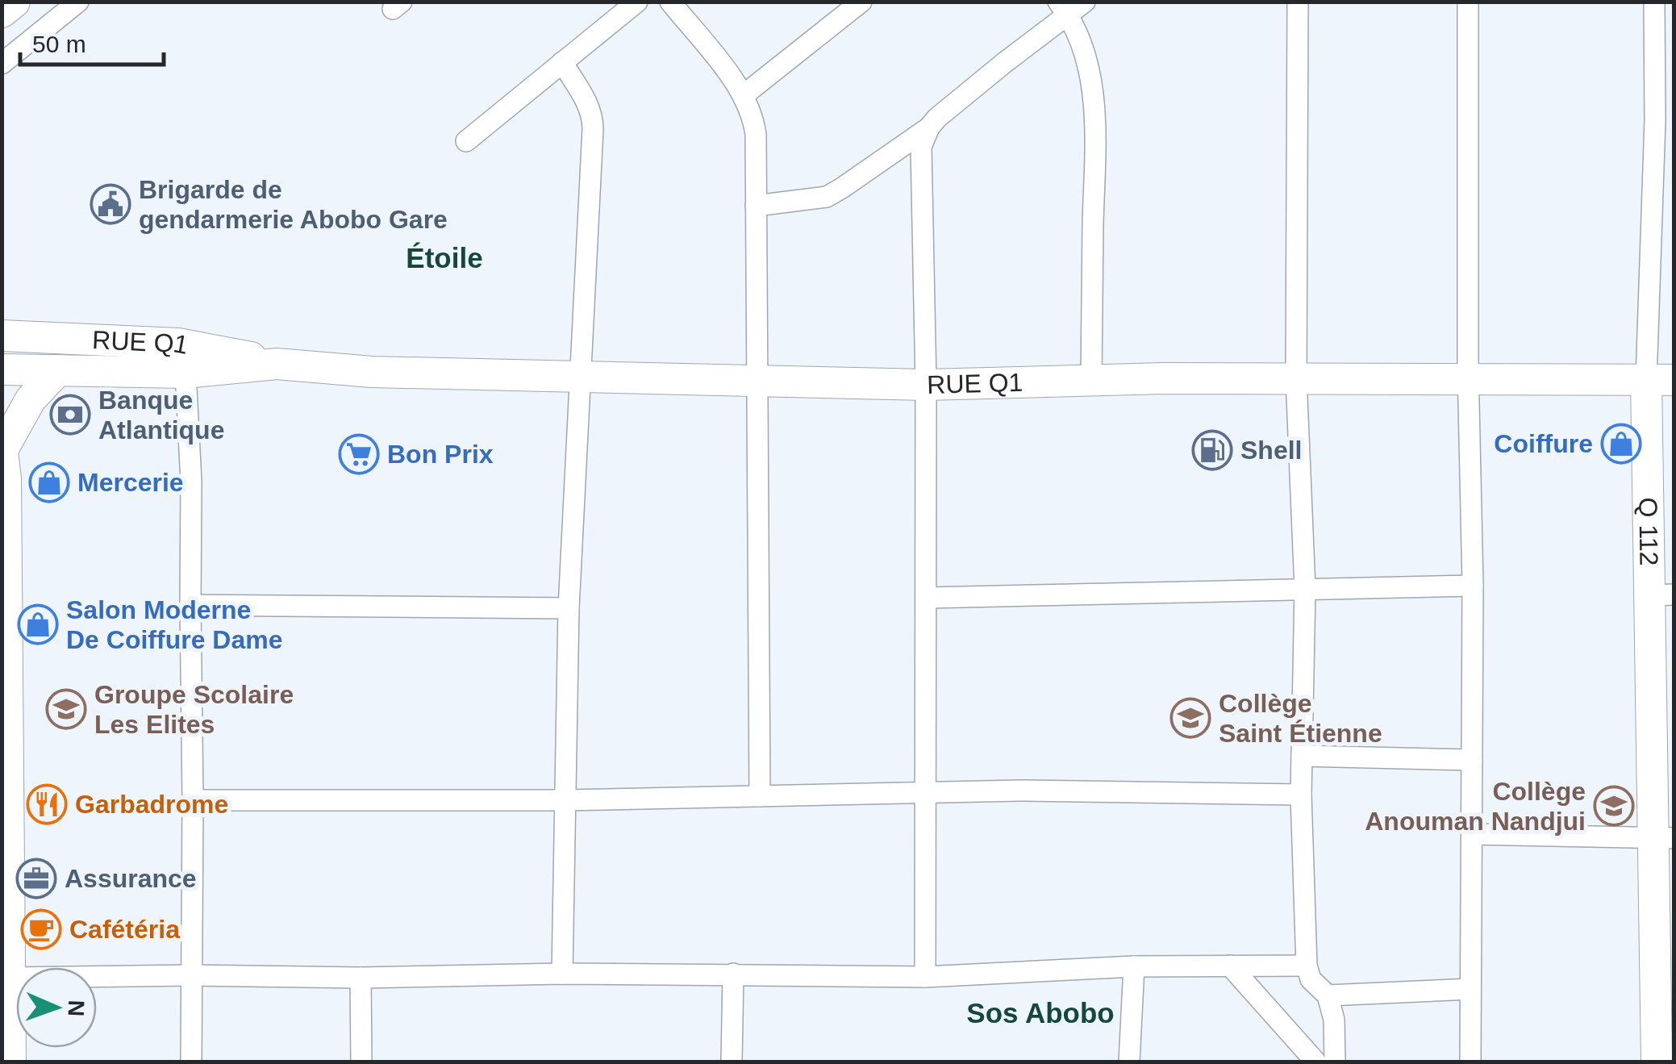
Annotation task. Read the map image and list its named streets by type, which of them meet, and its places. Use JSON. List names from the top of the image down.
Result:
{
  "streets": {
    "street": ["RUE Q1", "Q 112"]
  },
  "crossings": [
    ["RUE Q1", "Q 112"]
  ],
  "districts": ["Étoile", "Sos Abobo"],
  "places": {
    "public building": ["Brigarde de gendarmerie Abobo Gare"],
    "bank": ["Banque Atlantique"],
    "shop": ["Coiffure", "Mercerie", "Salon Moderne De Coiffure Dame"],
    "fuel station": ["Shell"],
    "supermarket": ["Bon Prix"],
    "school or university": ["Groupe Scolaire Les Elites", "Collège Saint Étienne", "Collège Anouman Nandjui"],
    "restaurant": ["Garbadrome"],
    "office": ["Assurance"],
    "cafe": ["Cafétéria"]
  },
  "scale_bar": "50 m",
  "north": "right"
}
